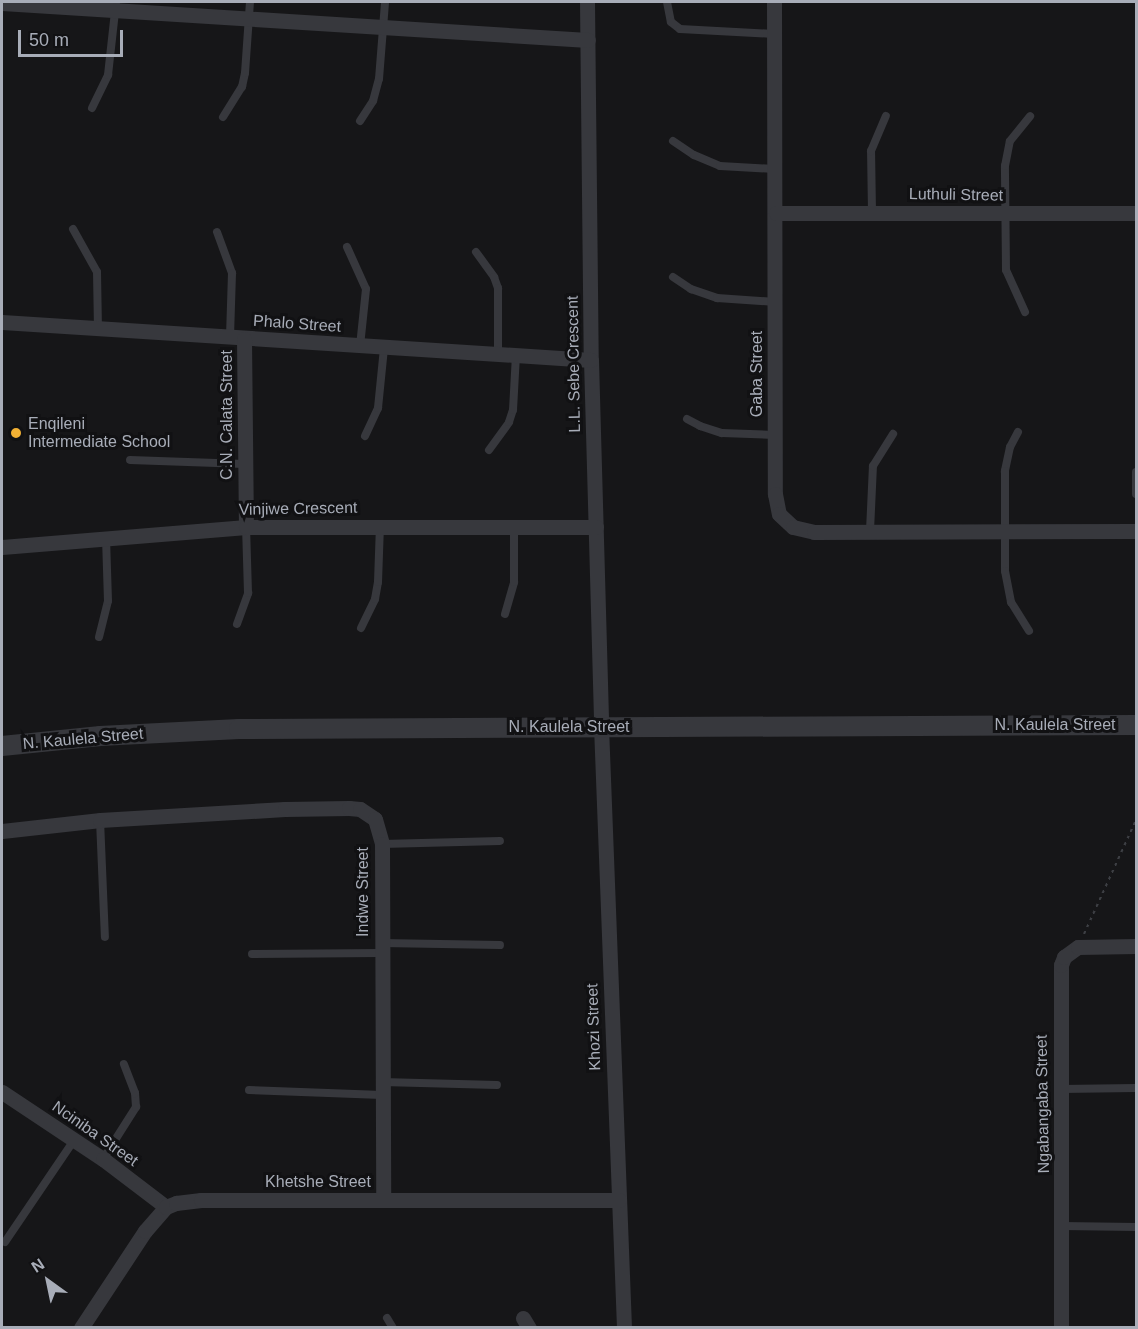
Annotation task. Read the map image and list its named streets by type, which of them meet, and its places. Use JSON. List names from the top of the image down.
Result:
{
  "streets": {
    "street": [
      "Luthuli Street",
      "Phalo Street",
      "L.L. Sebe Crescent",
      "Gaba Street",
      "C.N. Calata Street",
      "Vinjiwe Crescent",
      "N. Kaulela Street",
      "Indwe Street",
      "Khozi Street",
      "Ngabangaba Street",
      "Nciniba Street",
      "Khetshe Street"
    ]
  },
  "crossings": [
    ["Luthuli Street", "Gaba Street"],
    ["Phalo Street", "L.L. Sebe Crescent"],
    ["Phalo Street", "C.N. Calata Street"],
    ["L.L. Sebe Crescent", "Vinjiwe Crescent"],
    ["L.L. Sebe Crescent", "N. Kaulela Street"],
    ["L.L. Sebe Crescent", "Khozi Street"],
    ["C.N. Calata Street", "Vinjiwe Crescent"],
    ["N. Kaulela Street", "Khozi Street"],
    ["Indwe Street", "Khetshe Street"],
    ["Khozi Street", "Khetshe Street"],
    ["Nciniba Street", "Khetshe Street"]
  ],
  "places": ["Enqileni Intermediate School"],
  "scale_bar": "50 m",
  "north": "top left"
}
